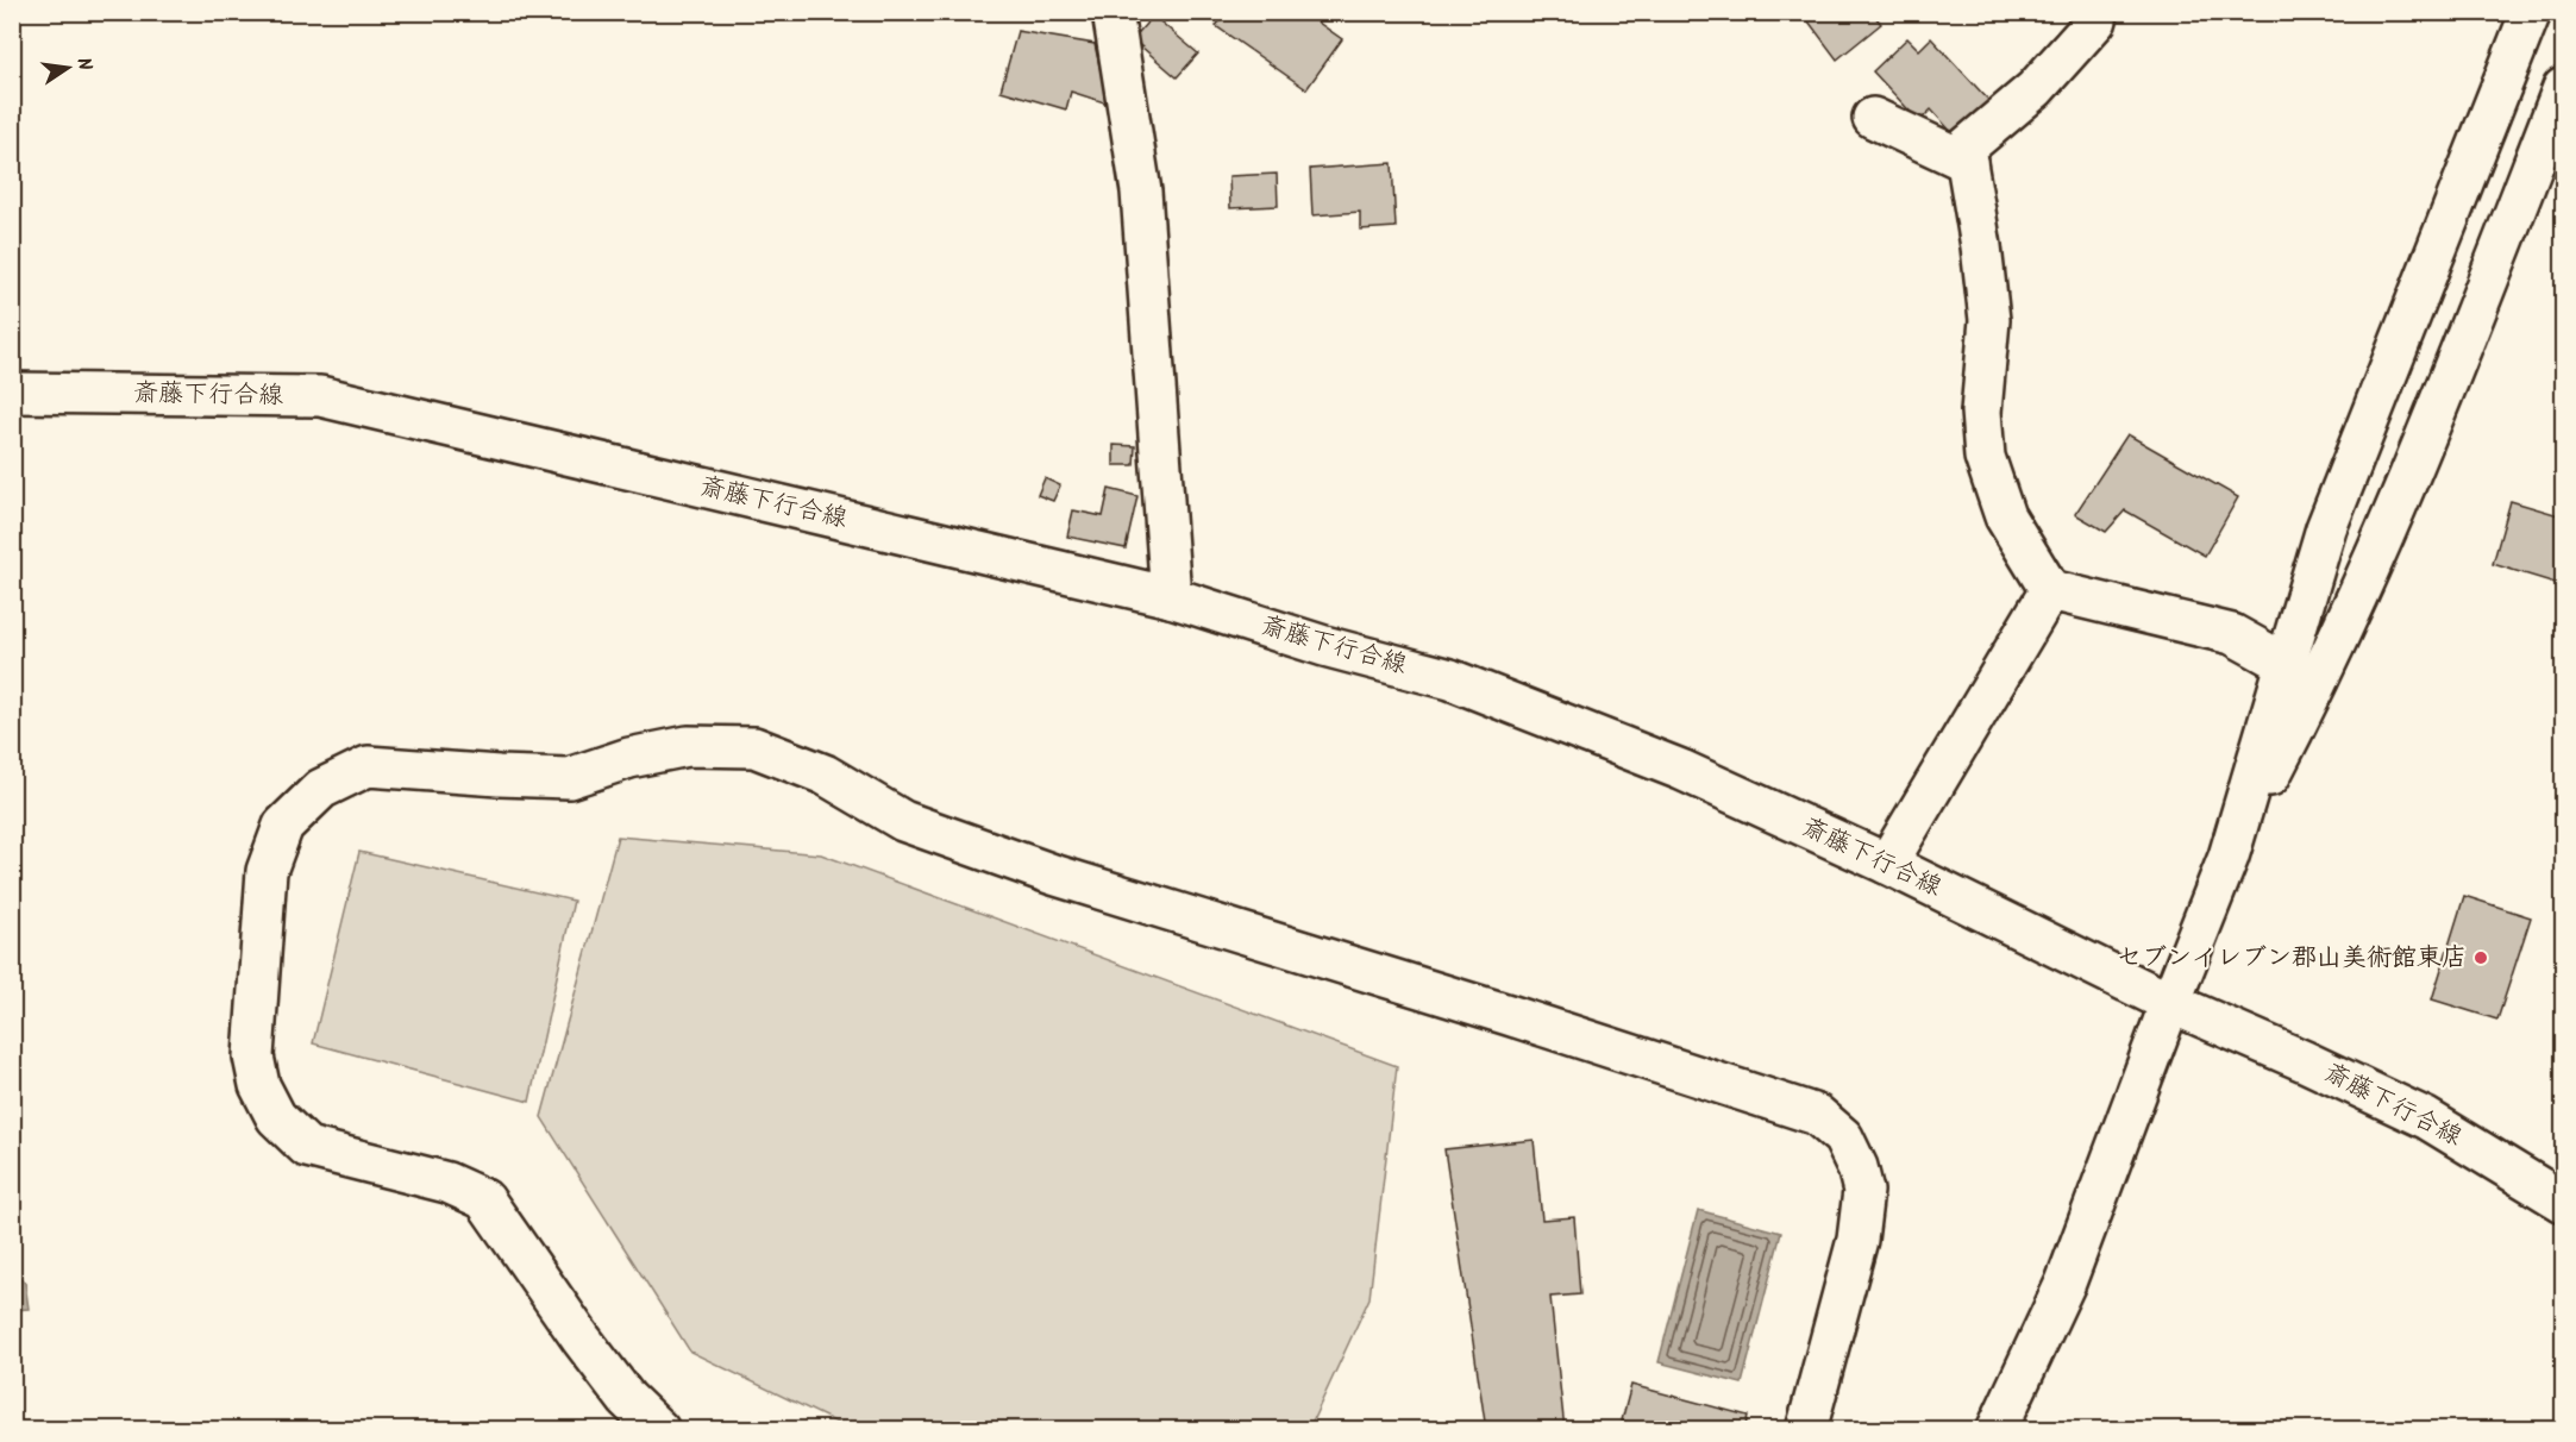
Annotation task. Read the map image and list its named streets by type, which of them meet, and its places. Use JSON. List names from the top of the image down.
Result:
{
  "streets": {
    "street": ["斎藤下行合線"]
  },
  "places": ["セブンイレブン郡山美術館東店"],
  "north": "right"
}
